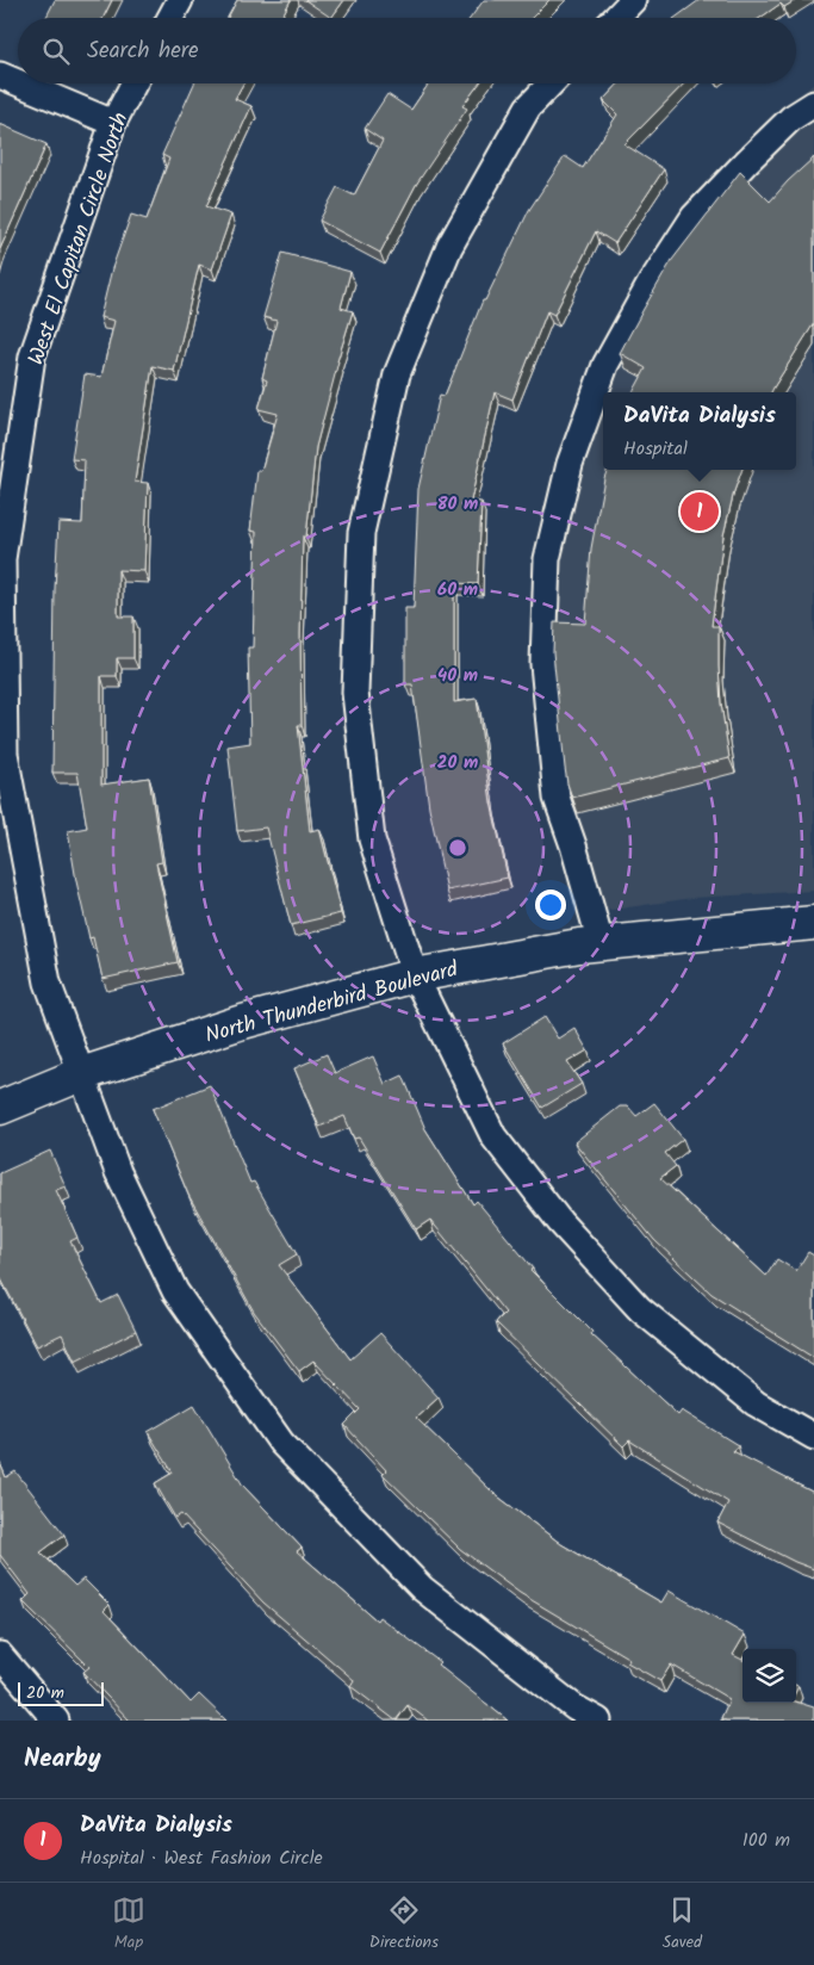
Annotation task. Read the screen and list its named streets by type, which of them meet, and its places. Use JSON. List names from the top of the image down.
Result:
{
  "streets": {
    "street": ["West El Capitan Circle North", "North Thunderbird Boulevard"]
  },
  "crossings": [
    ["West El Capitan Circle North", "North Thunderbird Boulevard"]
  ],
  "scale_bar": "20 m",
  "page": {
    "search": "Search here",
    "popup": ["DaVita Dialysis", "Hospital"],
    "pins": "1",
    "scale": "20 m",
    "heading": "Nearby",
    "list": [
      {
        "mark": "1",
        "name": "DaVita Dialysis",
        "note": "Hospital · West Fashion Circle",
        "value": "100 m"
      }
    ],
    "nav": ["Map", "Directions", "Saved"]
  },
  "rings": [
    "80 m",
    "60 m",
    "40 m",
    "20 m"
  ]
}
